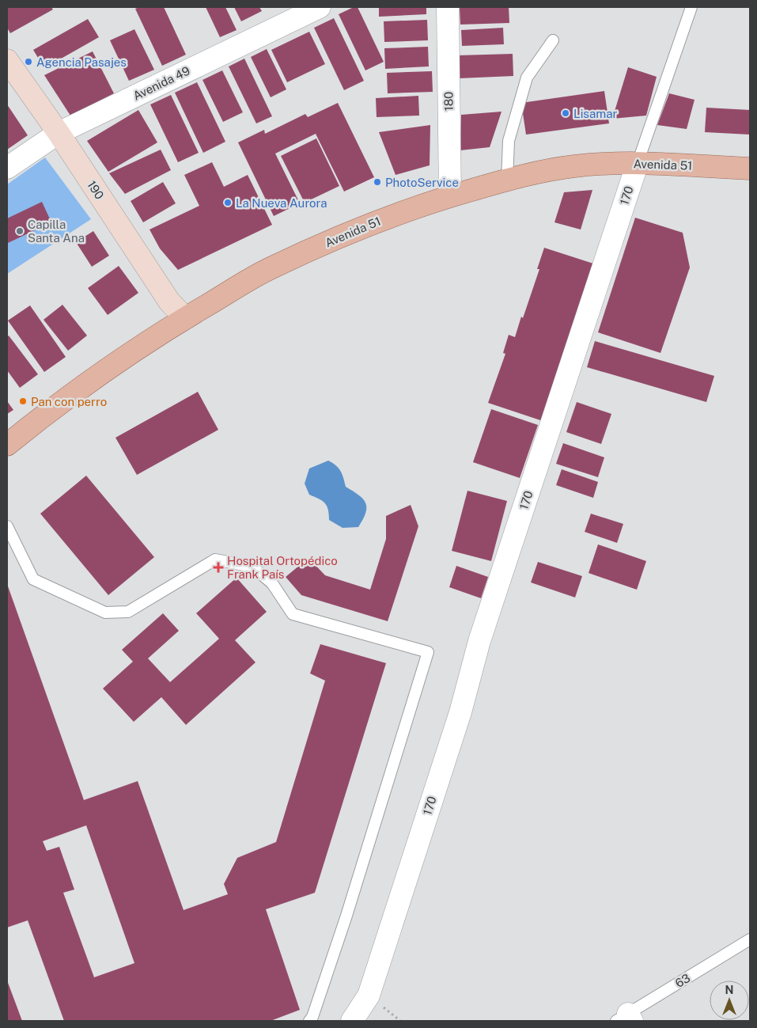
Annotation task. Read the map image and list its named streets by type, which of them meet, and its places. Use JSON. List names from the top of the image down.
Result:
{
  "streets": {
    "main road": ["Avenida 51"],
    "street": [
      "Avenida 49",
      "180",
      "190",
      "170"
    ],
    "lane": ["63"]
  },
  "crossings": [
    ["Avenida 49", "190"],
    ["180", "Avenida 51"],
    ["Avenida 51", "190"],
    ["Avenida 51", "170"]
  ],
  "places": {
    "other": [
      "Agencia Pasajes",
      "Lisamar",
      "PhotoService",
      "La Nueva Aurora",
      "Capilla Santa Ana",
      "Pan con perro"
    ],
    "health": ["Hospital Ortopédico Frank País"]
  },
  "north": "top"
}
